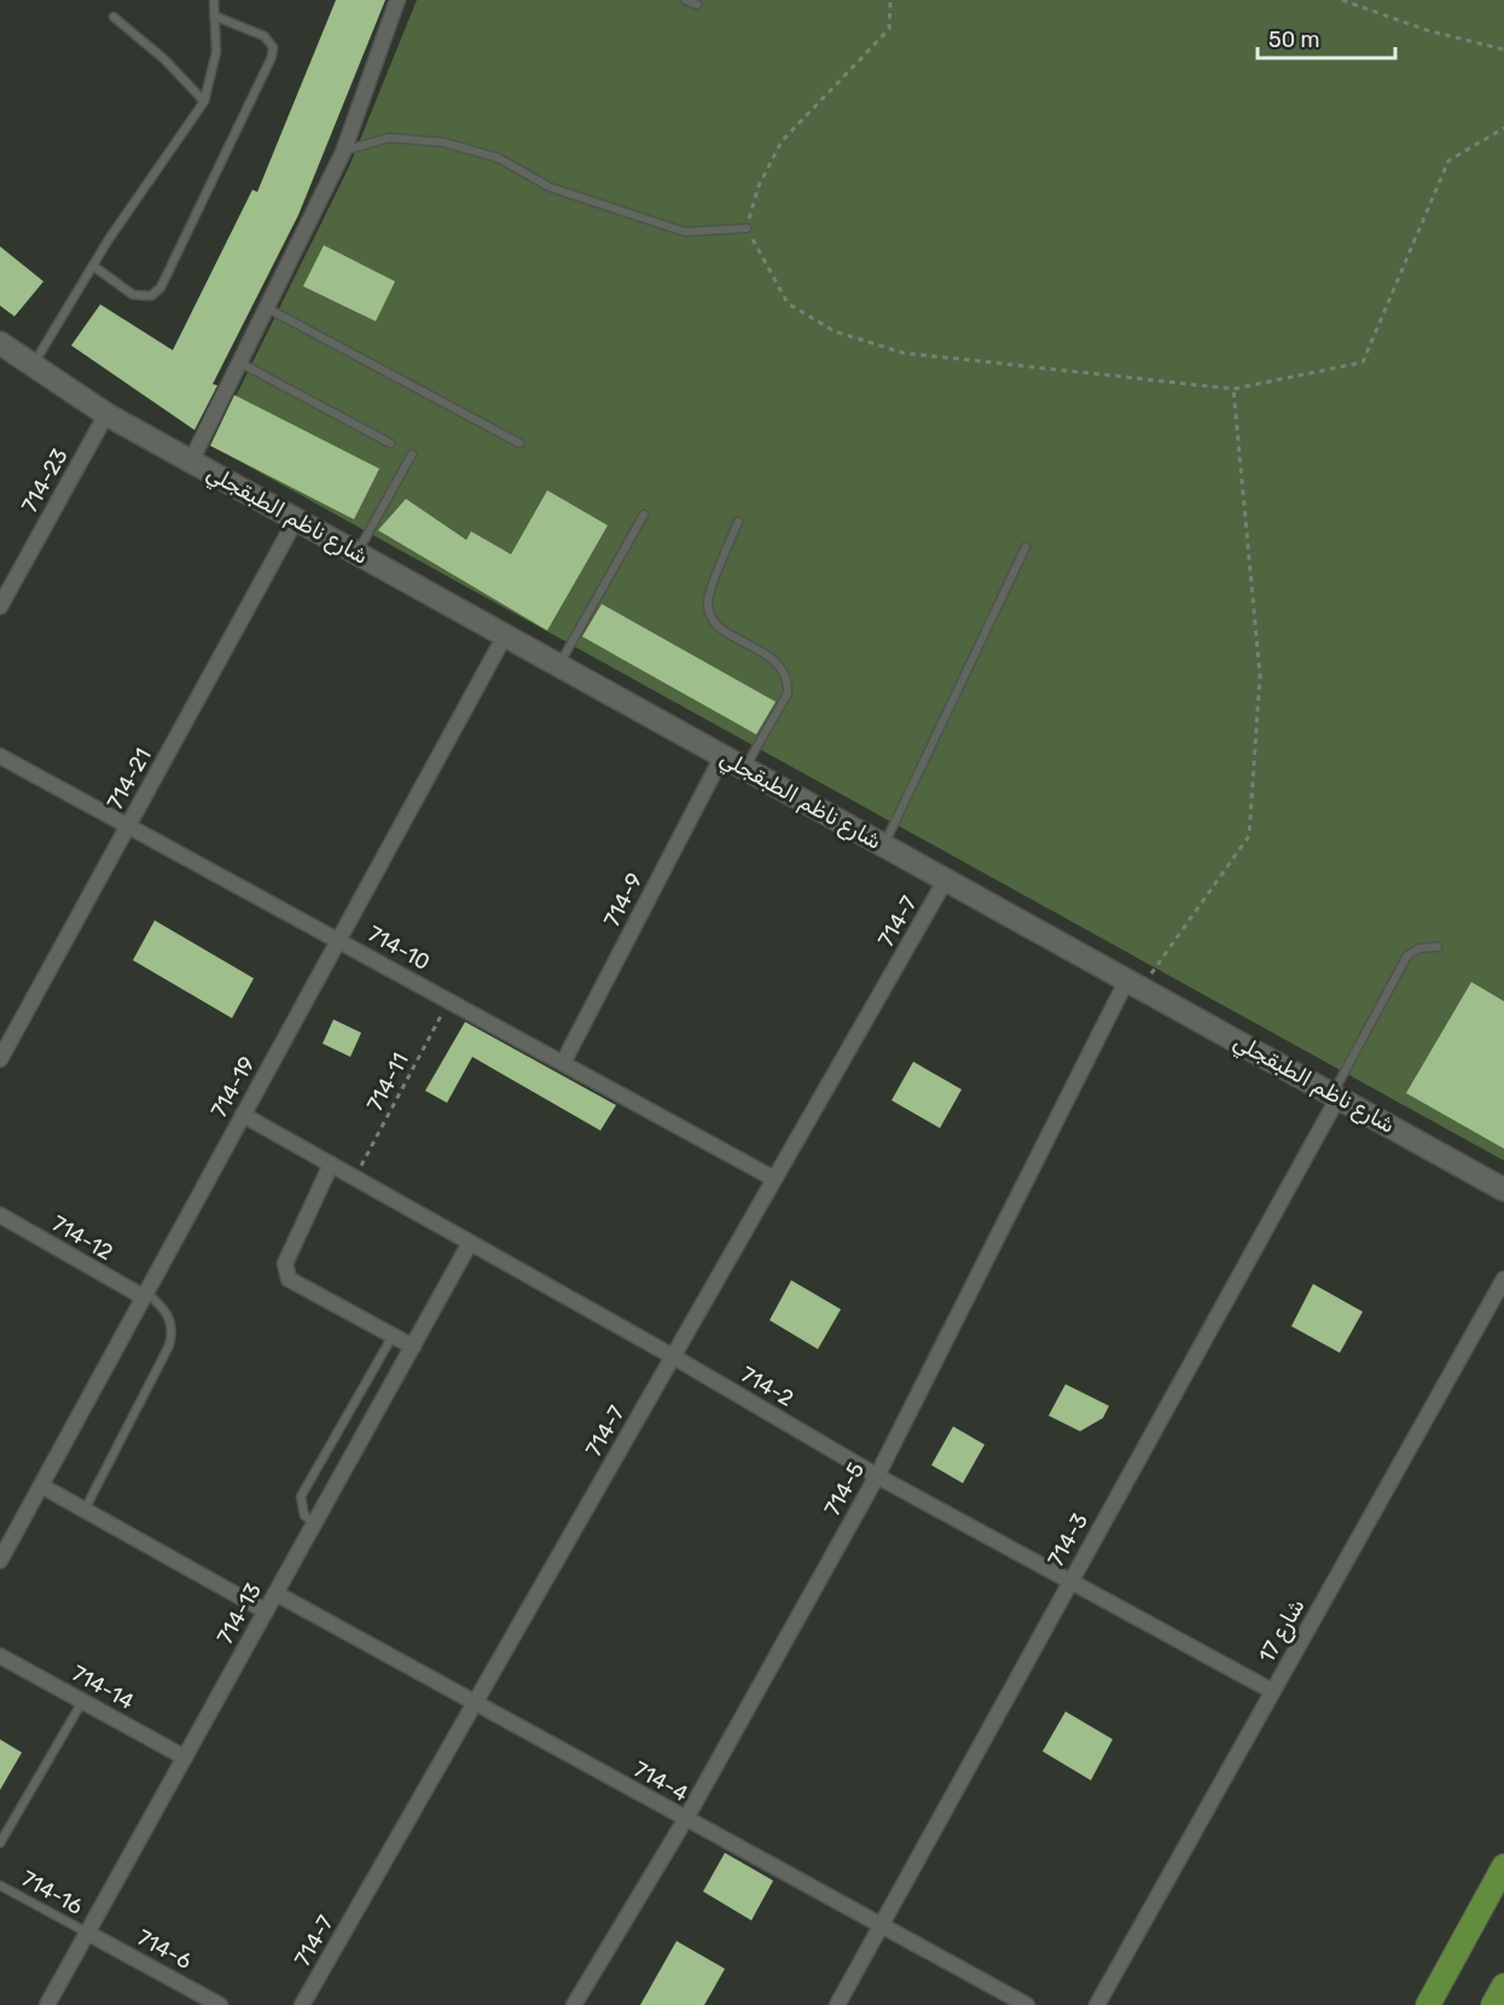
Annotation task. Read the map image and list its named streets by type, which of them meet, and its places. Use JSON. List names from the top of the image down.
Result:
{
  "streets": {
    "main road": ["شارع ناظم الطبقجلي"],
    "street": [
      "714-23",
      "714-21",
      "714-9",
      "714-7",
      "714-10",
      "714-19",
      "714-12",
      "714-2",
      "714-5",
      "714-3",
      "714-13",
      "شارع 17",
      "714-14",
      "714-4",
      "714-6"
    ],
    "lane": ["714-16"],
    "path": ["714-11"]
  },
  "crossings": [
    ["714-23", "شارع ناظم الطبقجلي"],
    ["شارع ناظم الطبقجلي", "714-21"],
    ["شارع ناظم الطبقجلي", "714-9"],
    ["شارع ناظم الطبقجلي", "714-7"],
    ["شارع ناظم الطبقجلي", "714-19"],
    ["شارع ناظم الطبقجلي", "714-5"],
    ["شارع ناظم الطبقجلي", "714-3"],
    ["714-21", "714-10"],
    ["714-9", "714-10"],
    ["714-7", "714-10"],
    ["714-7", "714-2"],
    ["714-7", "714-4"],
    ["714-10", "714-11"],
    ["714-10", "714-19"],
    ["714-11", "714-2"],
    ["714-19", "714-12"],
    ["714-19", "714-2"],
    ["714-2", "714-5"],
    ["714-2", "714-3"],
    ["714-2", "714-13"],
    ["714-2", "شارع 17"],
    ["714-5", "714-4"],
    ["714-3", "714-4"],
    ["714-13", "714-14"],
    ["714-13", "714-4"],
    ["714-13", "714-16"],
    ["714-13", "714-6"],
    ["714-16", "714-6"]
  ],
  "scale_bar": "50 m"
}
